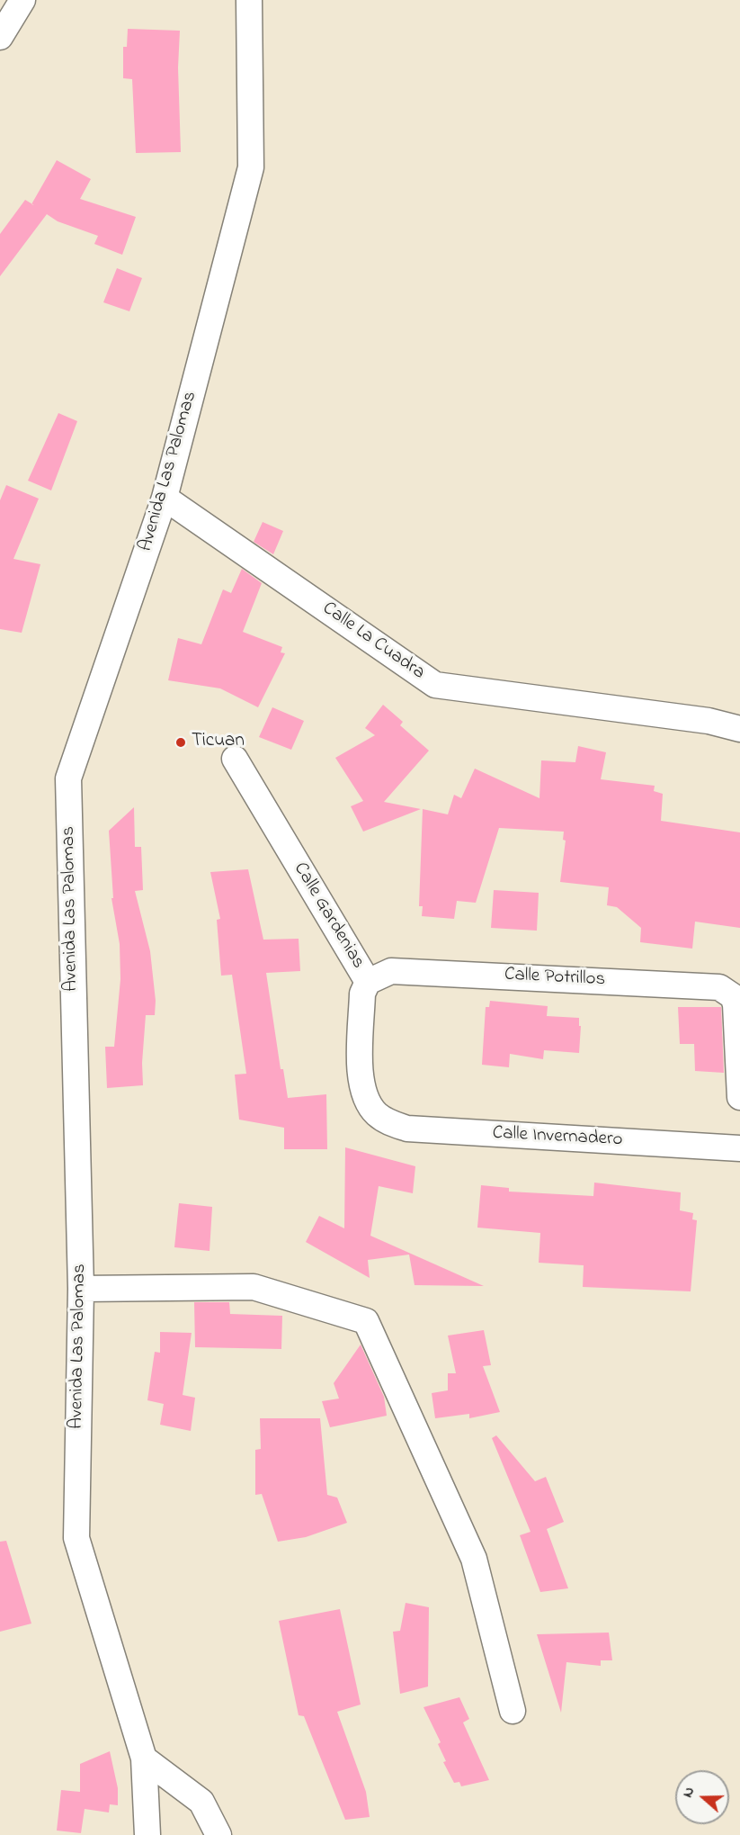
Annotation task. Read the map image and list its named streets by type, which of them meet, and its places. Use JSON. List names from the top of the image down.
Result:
{
  "streets": {
    "street": [
      "Avenida Las Palomas",
      "Calle La Cuadra",
      "Calle Gardenias",
      "Calle Potrillos",
      "Calle Invernadero"
    ]
  },
  "crossings": [
    ["Avenida Las Palomas", "Calle La Cuadra"],
    ["Calle Gardenias", "Calle Potrillos"],
    ["Calle Gardenias", "Calle Invernadero"]
  ],
  "places": ["Ticuan"],
  "north": "left"
}
